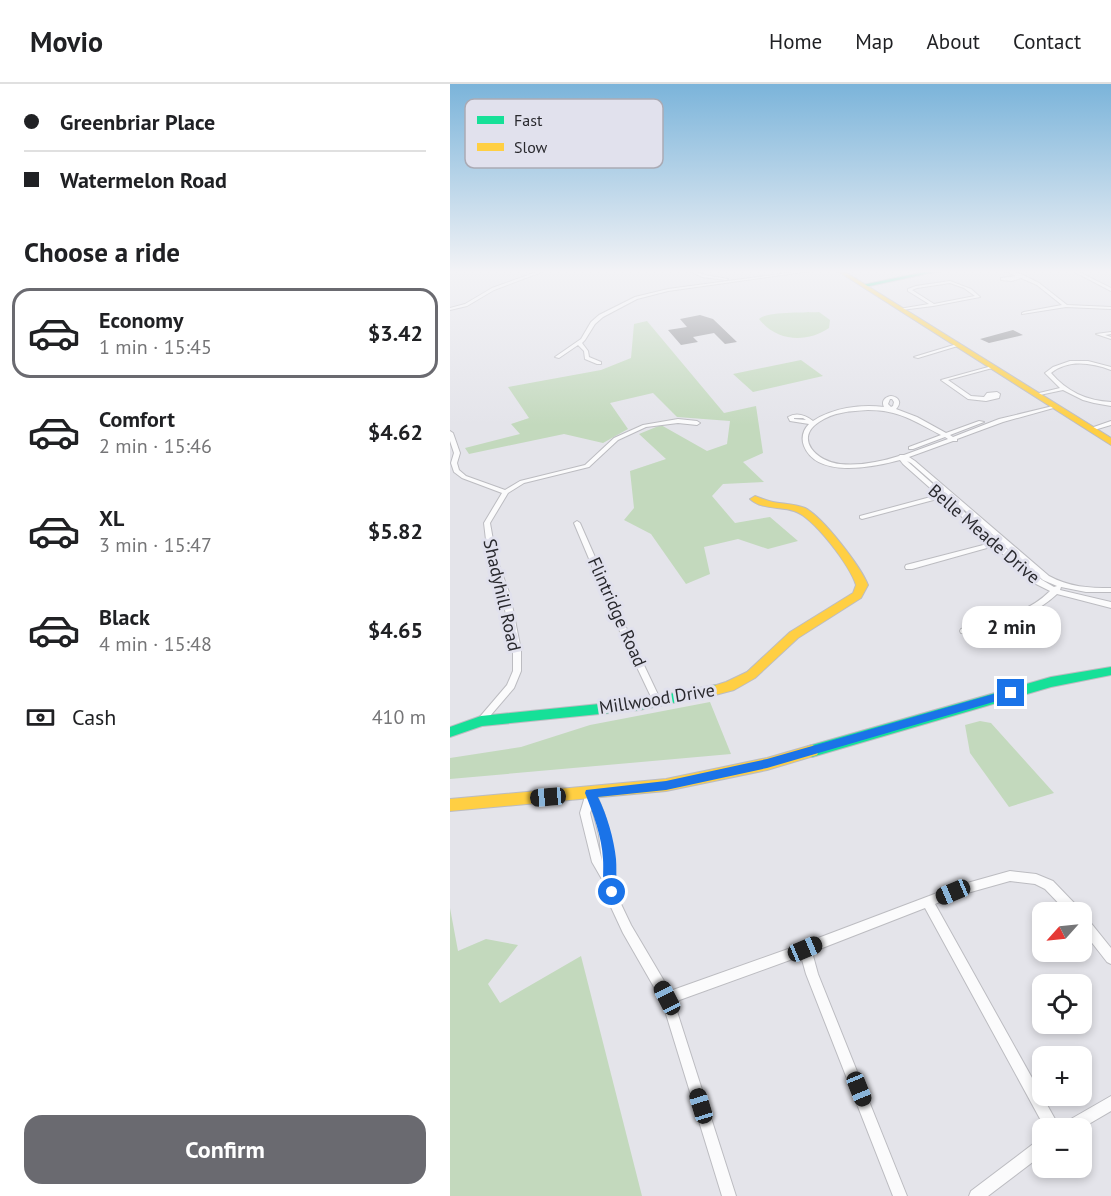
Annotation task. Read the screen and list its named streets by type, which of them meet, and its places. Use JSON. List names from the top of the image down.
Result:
{
  "streets": {
    "street": [
      "Belle Meade Drive",
      "Shadyhill Road",
      "Flintridge Road",
      "Millwood Drive"
    ]
  },
  "crossings": [
    ["Shadyhill Road", "Millwood Drive"],
    ["Flintridge Road", "Millwood Drive"]
  ],
  "legend": ["Fast", "Slow"],
  "north": "bottom left",
  "page": {
    "header": "Movio",
    "nav": [
      "Home",
      "Map",
      "About",
      "Contact"
    ],
    "banner": ["Greenbriar Place", "Watermelon Road"],
    "heading": "Choose a ride",
    "list": [
      {
        "name": "Economy",
        "note": "1 min · 15:45",
        "value": "$3.42"
      },
      {
        "name": "Comfort",
        "note": "2 min · 15:46",
        "value": "$4.62"
      },
      {
        "name": "XL",
        "note": "3 min · 15:47",
        "value": "$5.82"
      },
      {
        "name": "Black",
        "note": "4 min · 15:48",
        "value": "$4.65"
      }
    ],
    "bubble": "2 min",
    "pay": ["Cash", "410 m"],
    "map_buttons": ["+", "−"],
    "buttons": "Confirm"
  }
}
